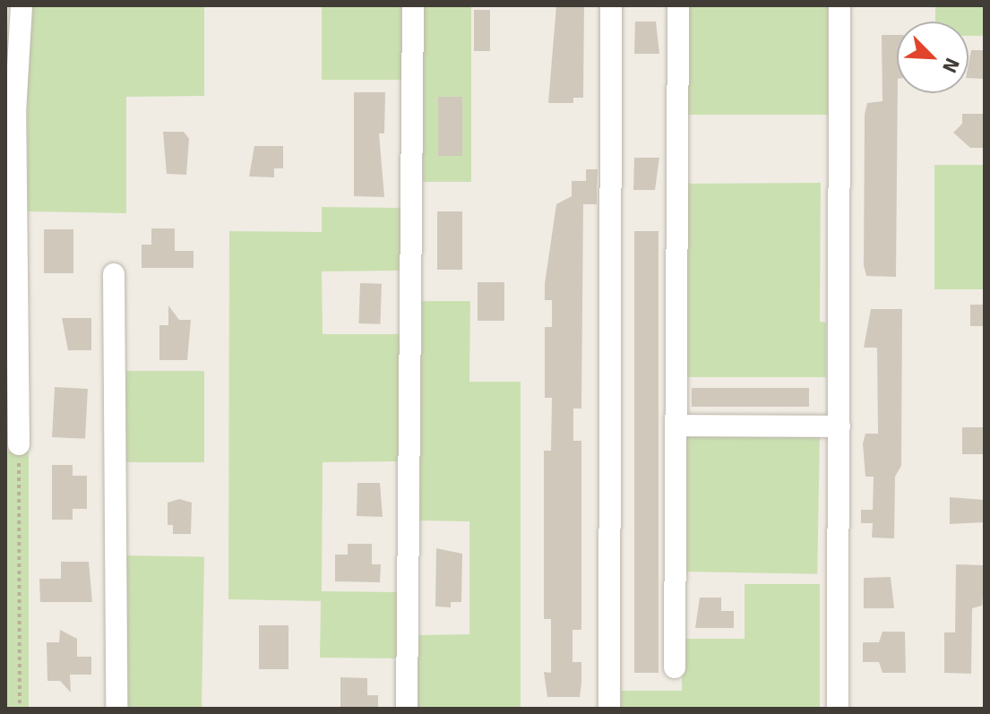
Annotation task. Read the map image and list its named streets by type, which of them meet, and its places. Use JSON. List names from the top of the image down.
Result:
{
  "north": "bottom right"
}
